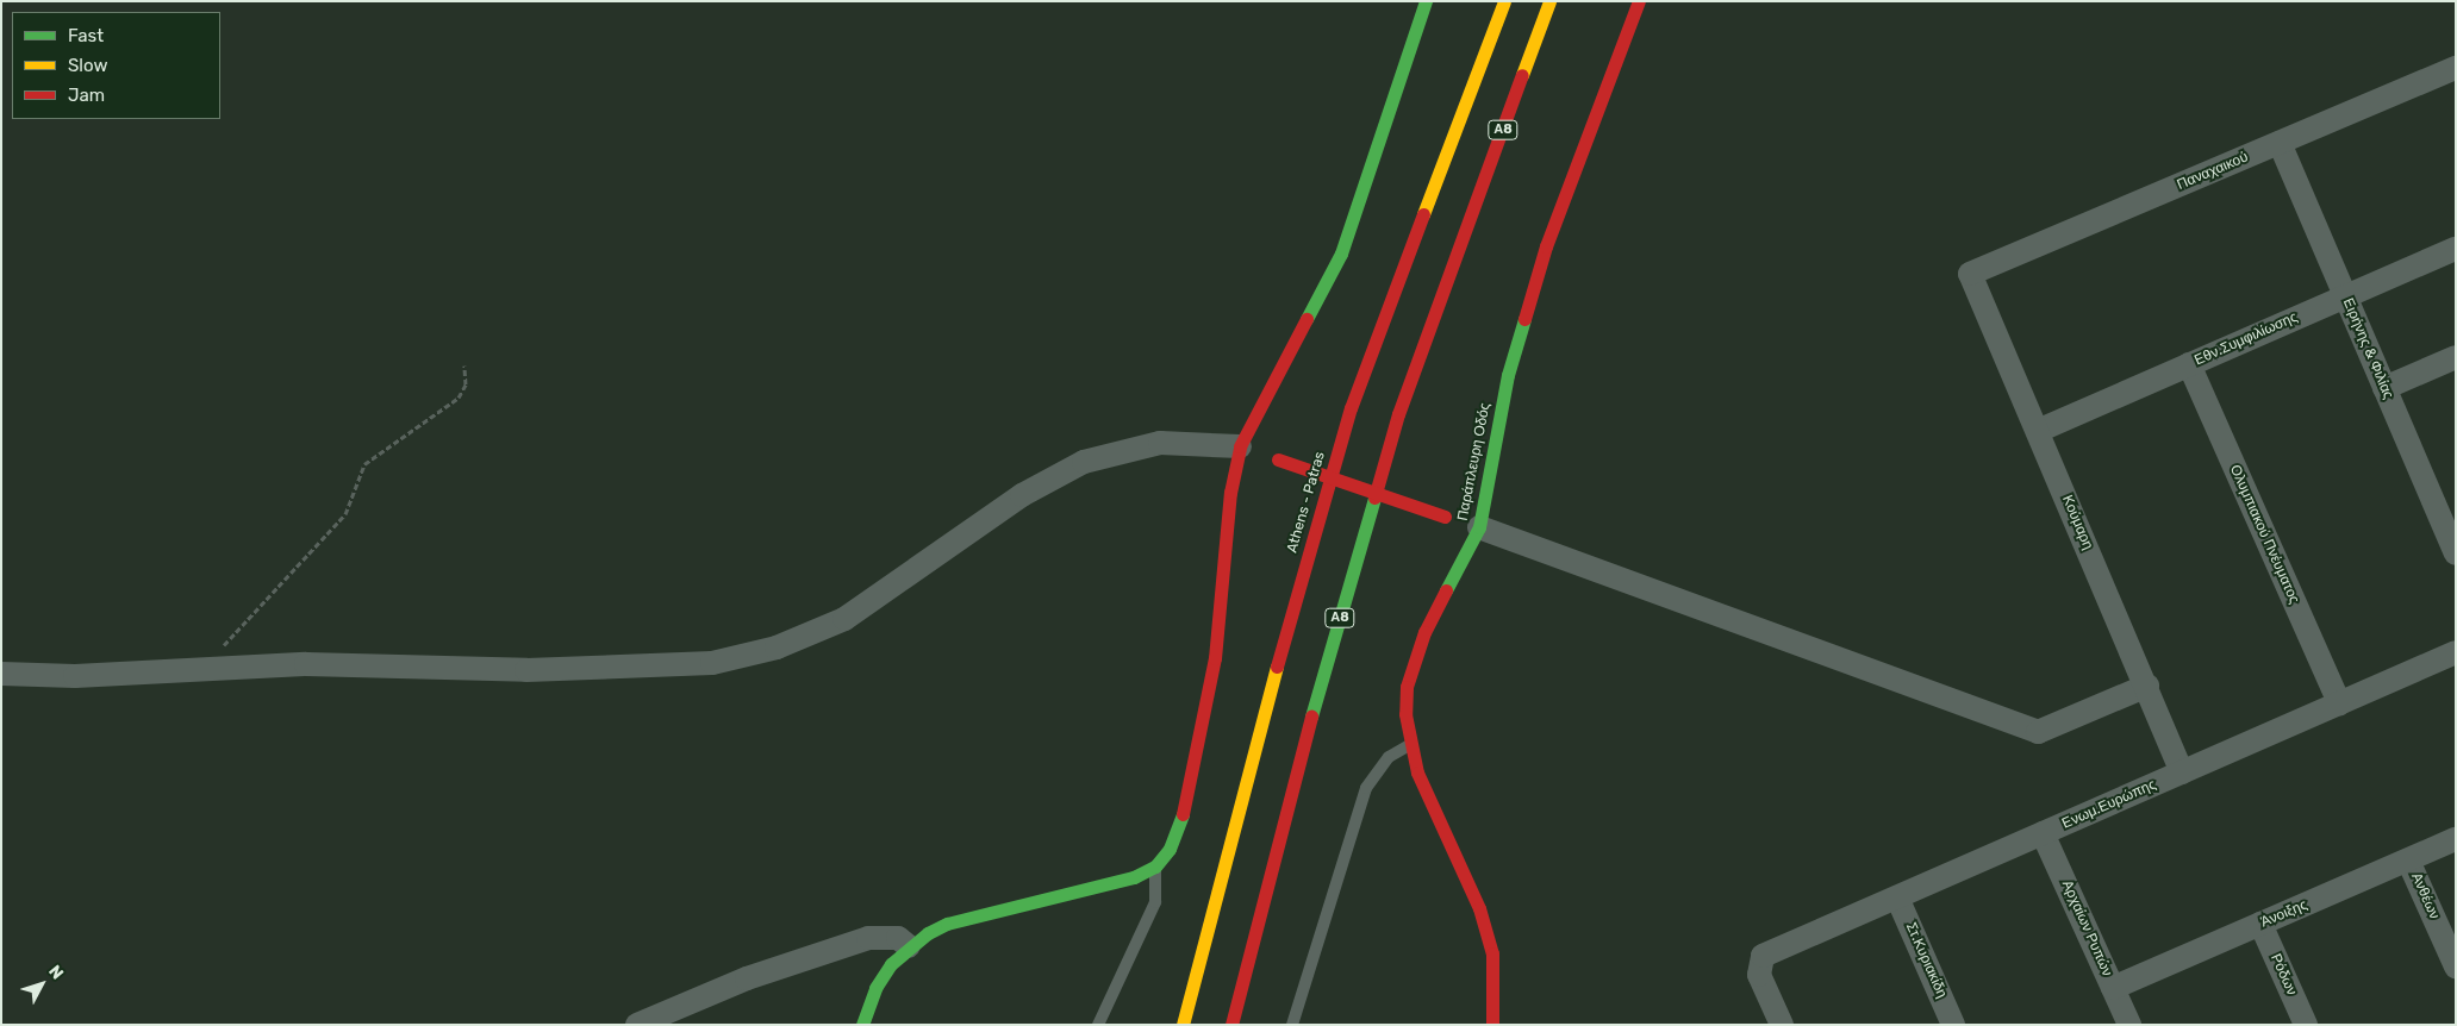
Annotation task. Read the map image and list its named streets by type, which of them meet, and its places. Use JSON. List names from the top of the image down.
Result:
{
  "streets": {
    "main road": ["Α8", "Παράπλευρη Οδός", "Athens - Patras"],
    "street": [
      "Παναχαικού",
      "Εθν.Συμφιλίωσης",
      "Ειρήνης & Φιλίας",
      "Κούμαρη",
      "Ολυμπιακού Πνέυματος",
      "Ενωμ.Ευρώπης",
      "Ανθέων",
      "Άνοιξης",
      "Αρχαίων Ρυπών",
      "Στ.Κυριακίδη",
      "Ρόδων"
    ]
  },
  "crossings": [
    ["Παναχαικού", "Ειρήνης & Φιλίας"],
    ["Παναχαικού", "Κούμαρη"],
    ["Εθν.Συμφιλίωσης", "Ειρήνης & Φιλίας"],
    ["Εθν.Συμφιλίωσης", "Κούμαρη"],
    ["Εθν.Συμφιλίωσης", "Ολυμπιακού Πνέυματος"],
    ["Κούμαρη", "Ενωμ.Ευρώπης"],
    ["Ολυμπιακού Πνέυματος", "Ενωμ.Ευρώπης"],
    ["Ενωμ.Ευρώπης", "Αρχαίων Ρυπών"],
    ["Ενωμ.Ευρώπης", "Στ.Κυριακίδη"],
    ["Ανθέων", "Άνοιξης"],
    ["Άνοιξης", "Αρχαίων Ρυπών"],
    ["Άνοιξης", "Ρόδων"]
  ],
  "legend": ["Fast", "Slow", "Jam"],
  "north": "top right"
}
